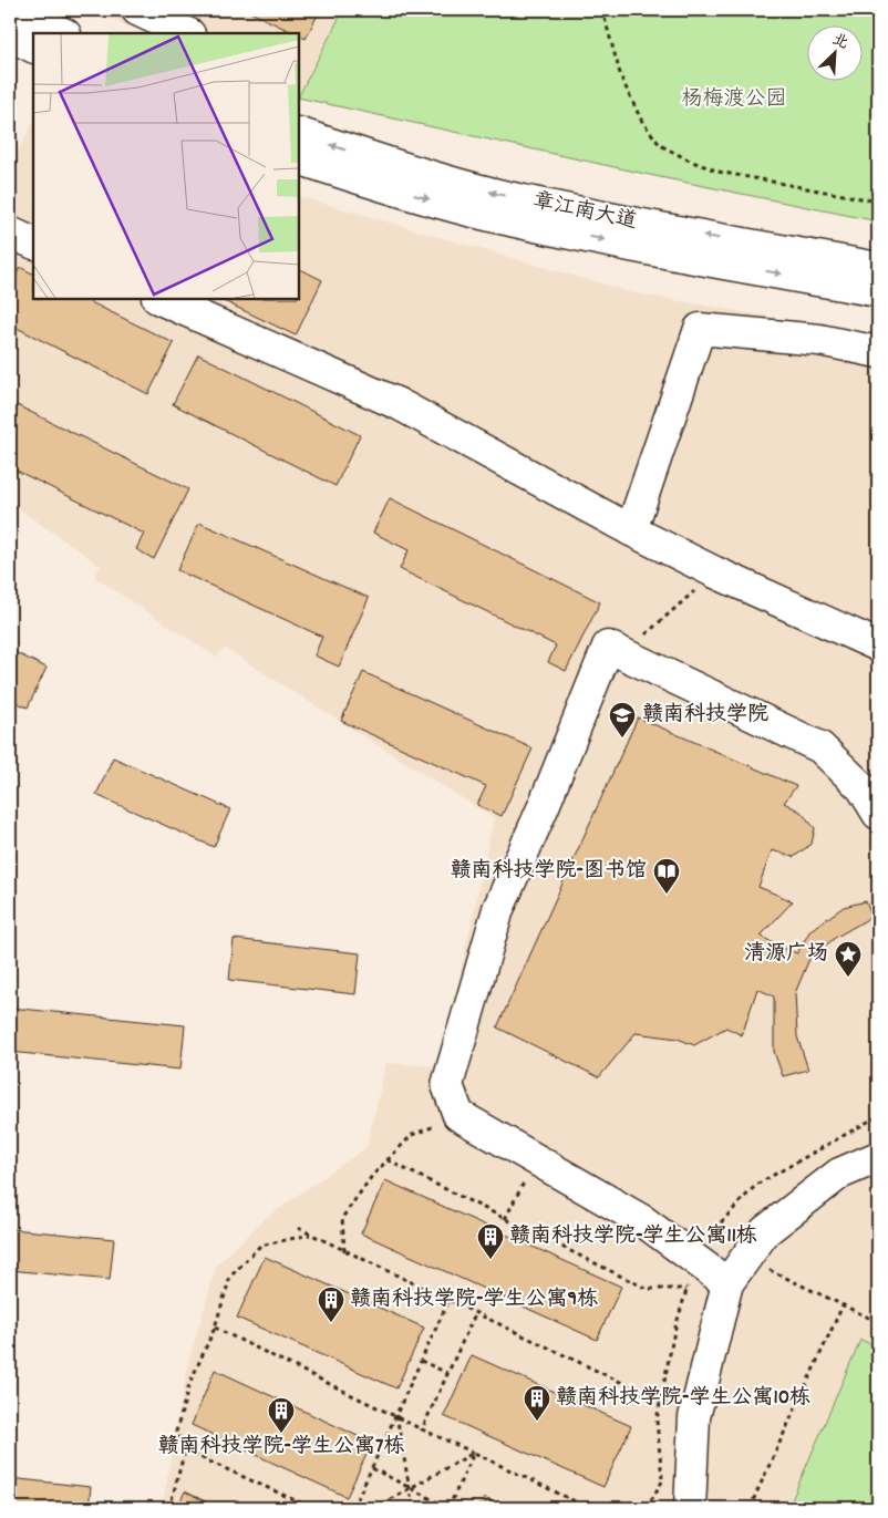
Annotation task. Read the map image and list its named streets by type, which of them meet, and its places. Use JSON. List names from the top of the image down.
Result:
{
  "streets": {
    "street": ["章江南大道"]
  },
  "parks": ["杨梅渡公园"],
  "places": {
    "school or university": ["赣南科技学院"],
    "library": ["赣南科技学院-图书馆"],
    "place": ["清源广场"],
    "building": [
      "赣南科技学院-学生公寓11栋",
      "赣南科技学院-学生公寓9栋",
      "赣南科技学院-学生公寓10栋",
      "赣南科技学院-学生公寓7栋"
    ]
  },
  "north": "top right"
}
